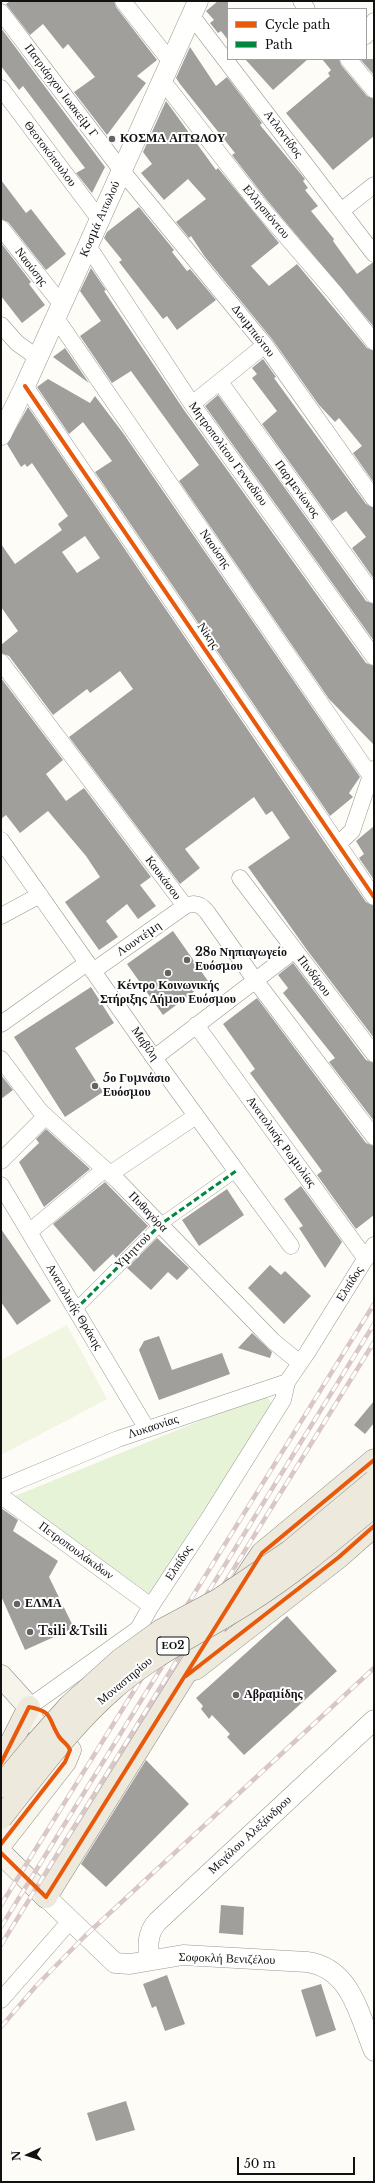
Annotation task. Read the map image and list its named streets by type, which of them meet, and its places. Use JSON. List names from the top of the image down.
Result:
{
  "streets": {
    "main road": ["ΕΟ2", "Μοναστηρίου", "Σοφοκλή Βενιζέλου"],
    "street": [
      "Πατριάρχου Ιωακείμ Γ",
      "Ατλαντίδος",
      "Θεοτοκόπουλου",
      "Ελλησπόντου",
      "Κοσμά Αιτωλού",
      "Ναούσης",
      "Δουμπιώτου",
      "Μητροπολίτου Γενναδίου",
      "Παρμενίωνος",
      "Νίκης",
      "Καυκάσου",
      "Λουντέμη",
      "Πινδάρου",
      "Μαβίλη",
      "Ανατολικής Ρωμυλίας",
      "Πυθαγόρα",
      "Υμηττού",
      "Ελπίδος",
      "Ανατολικής Θράκης",
      "Λυκαονίας",
      "Πετροπουλάκιδων",
      "Μεγάλου Αλεξάνδρου"
    ]
  },
  "crossings": [
    ["Πατριάρχου Ιωακείμ Γ", "Κοσμά Αιτωλού"],
    ["Πατριάρχου Ιωακείμ Γ", "Δουμπιώτου"],
    ["Ατλαντίδος", "Κοσμά Αιτωλού"],
    ["Θεοτοκόπουλου", "Κοσμά Αιτωλού"],
    ["Ελλησπόντου", "Κοσμά Αιτωλού"],
    ["Κοσμά Αιτωλού", "Ναούσης"],
    ["Κοσμά Αιτωλού", "Δουμπιώτου"],
    ["Κοσμά Αιτωλού", "Μητροπολίτου Γενναδίου"],
    ["Κοσμά Αιτωλού", "Νίκης"],
    ["Καυκάσου", "Λουντέμη"],
    ["Λουντέμη", "Μαβίλη"],
    ["Μαβίλη", "Υμηττού"],
    ["Ανατολικής Ρωμυλίας", "Ελπίδος"],
    ["Πυθαγόρα", "Υμηττού"],
    ["Πυθαγόρα", "Ελπίδος"],
    ["Υμηττού", "Ανατολικής Θράκης"],
    ["Ελπίδος", "Λυκαονίας"],
    ["Ελπίδος", "Πετροπουλάκιδων"],
    ["Ανατολικής Θράκης", "Λυκαονίας"],
    ["Μεγάλου Αλεξάνδρου", "Σοφοκλή Βενιζέλου"]
  ],
  "places": [
    "ΚΟΣΜΑ ΑΙΤΩΛΟΥ",
    "28ο Νηπιαγωγείο Ευόσμου",
    "Κέντρο Κοινωνικής Στήριξης Δήμου Ευόσμου",
    "5ο Γυμνάσιο Ευόσμου",
    "ΕΛΜΑ",
    "Tsili &Tsili",
    "Αβραμίδης"
  ],
  "legend": ["Cycle path", "Path"],
  "scale_bar": "50 m",
  "north": "left"
}
